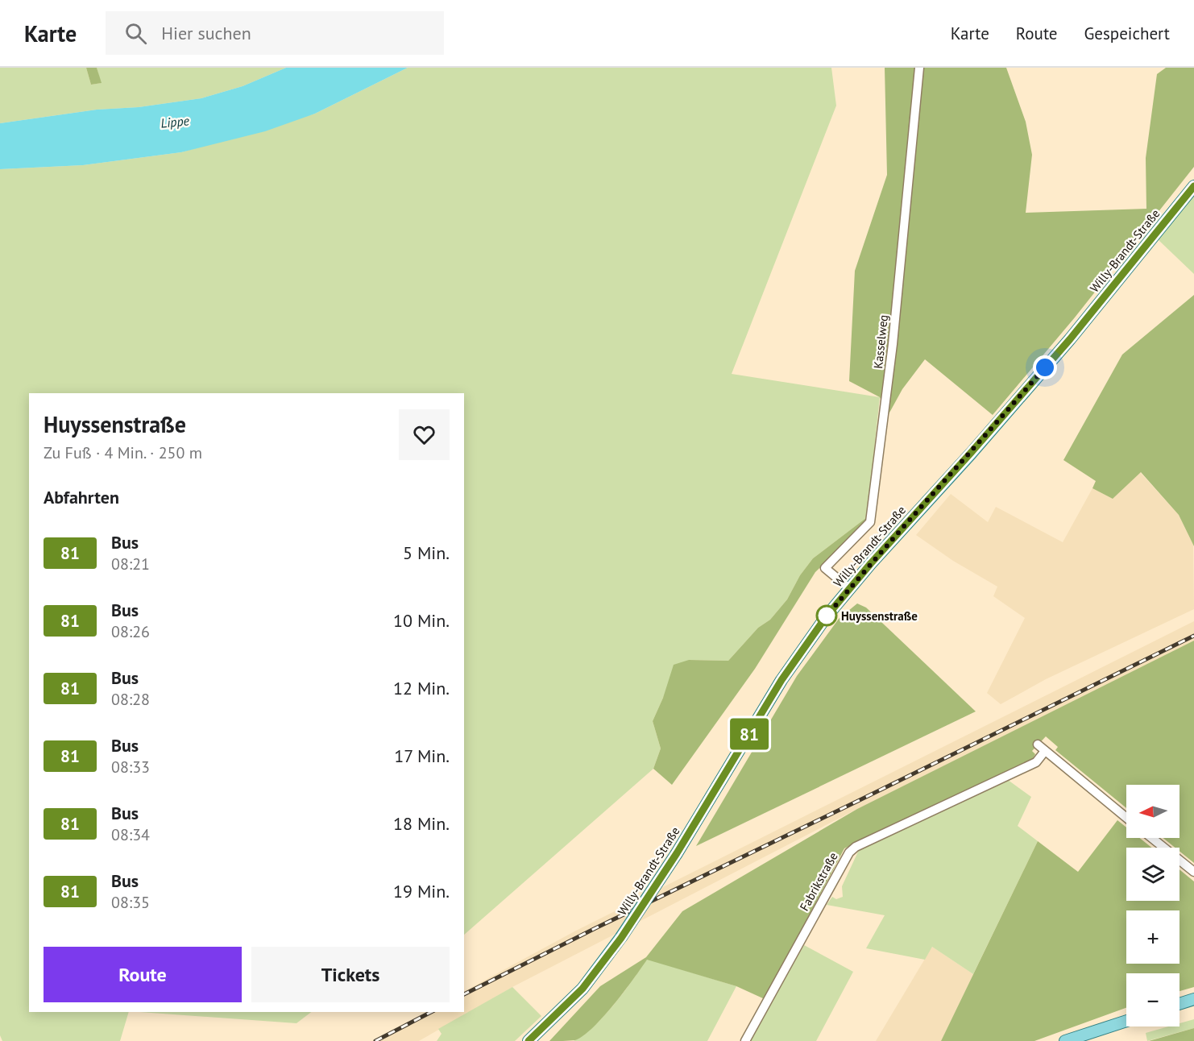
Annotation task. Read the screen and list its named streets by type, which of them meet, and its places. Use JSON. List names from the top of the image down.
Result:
{
  "streets": {
    "main road": ["Willy-Brandt-Straße"],
    "street": ["Kasselweg", "Fabrikstraße"]
  },
  "crossings": [
    ["Willy-Brandt-Straße", "Kasselweg"]
  ],
  "water": ["Lippe"],
  "places": ["Huyssenstraße"],
  "lines": ["bus line 81"],
  "north": "left",
  "page": {
    "header": "Karte",
    "search": "Hier suchen",
    "nav": ["Karte", "Route", "Gespeichert"],
    "on_map": "81",
    "heading": [
      ["Huyssenstraße", "Zu Fuß · 4 Min. · 250 m"],
      "Abfahrten"
    ],
    "list": [
      {
        "mark": "81",
        "name": "Bus",
        "note": "08:21",
        "value": "5 Min."
      },
      {
        "mark": "81",
        "name": "Bus",
        "note": "08:26",
        "value": "10 Min."
      },
      {
        "mark": "81",
        "name": "Bus",
        "note": "08:28",
        "value": "12 Min."
      },
      {
        "mark": "81",
        "name": "Bus",
        "note": "08:33",
        "value": "17 Min."
      },
      {
        "mark": "81",
        "name": "Bus",
        "note": "08:34",
        "value": "18 Min."
      },
      {
        "mark": "81",
        "name": "Bus",
        "note": "08:35",
        "value": "19 Min."
      }
    ],
    "map_buttons": ["+", "−"],
    "buttons": ["Route", "Tickets"]
  }
}
